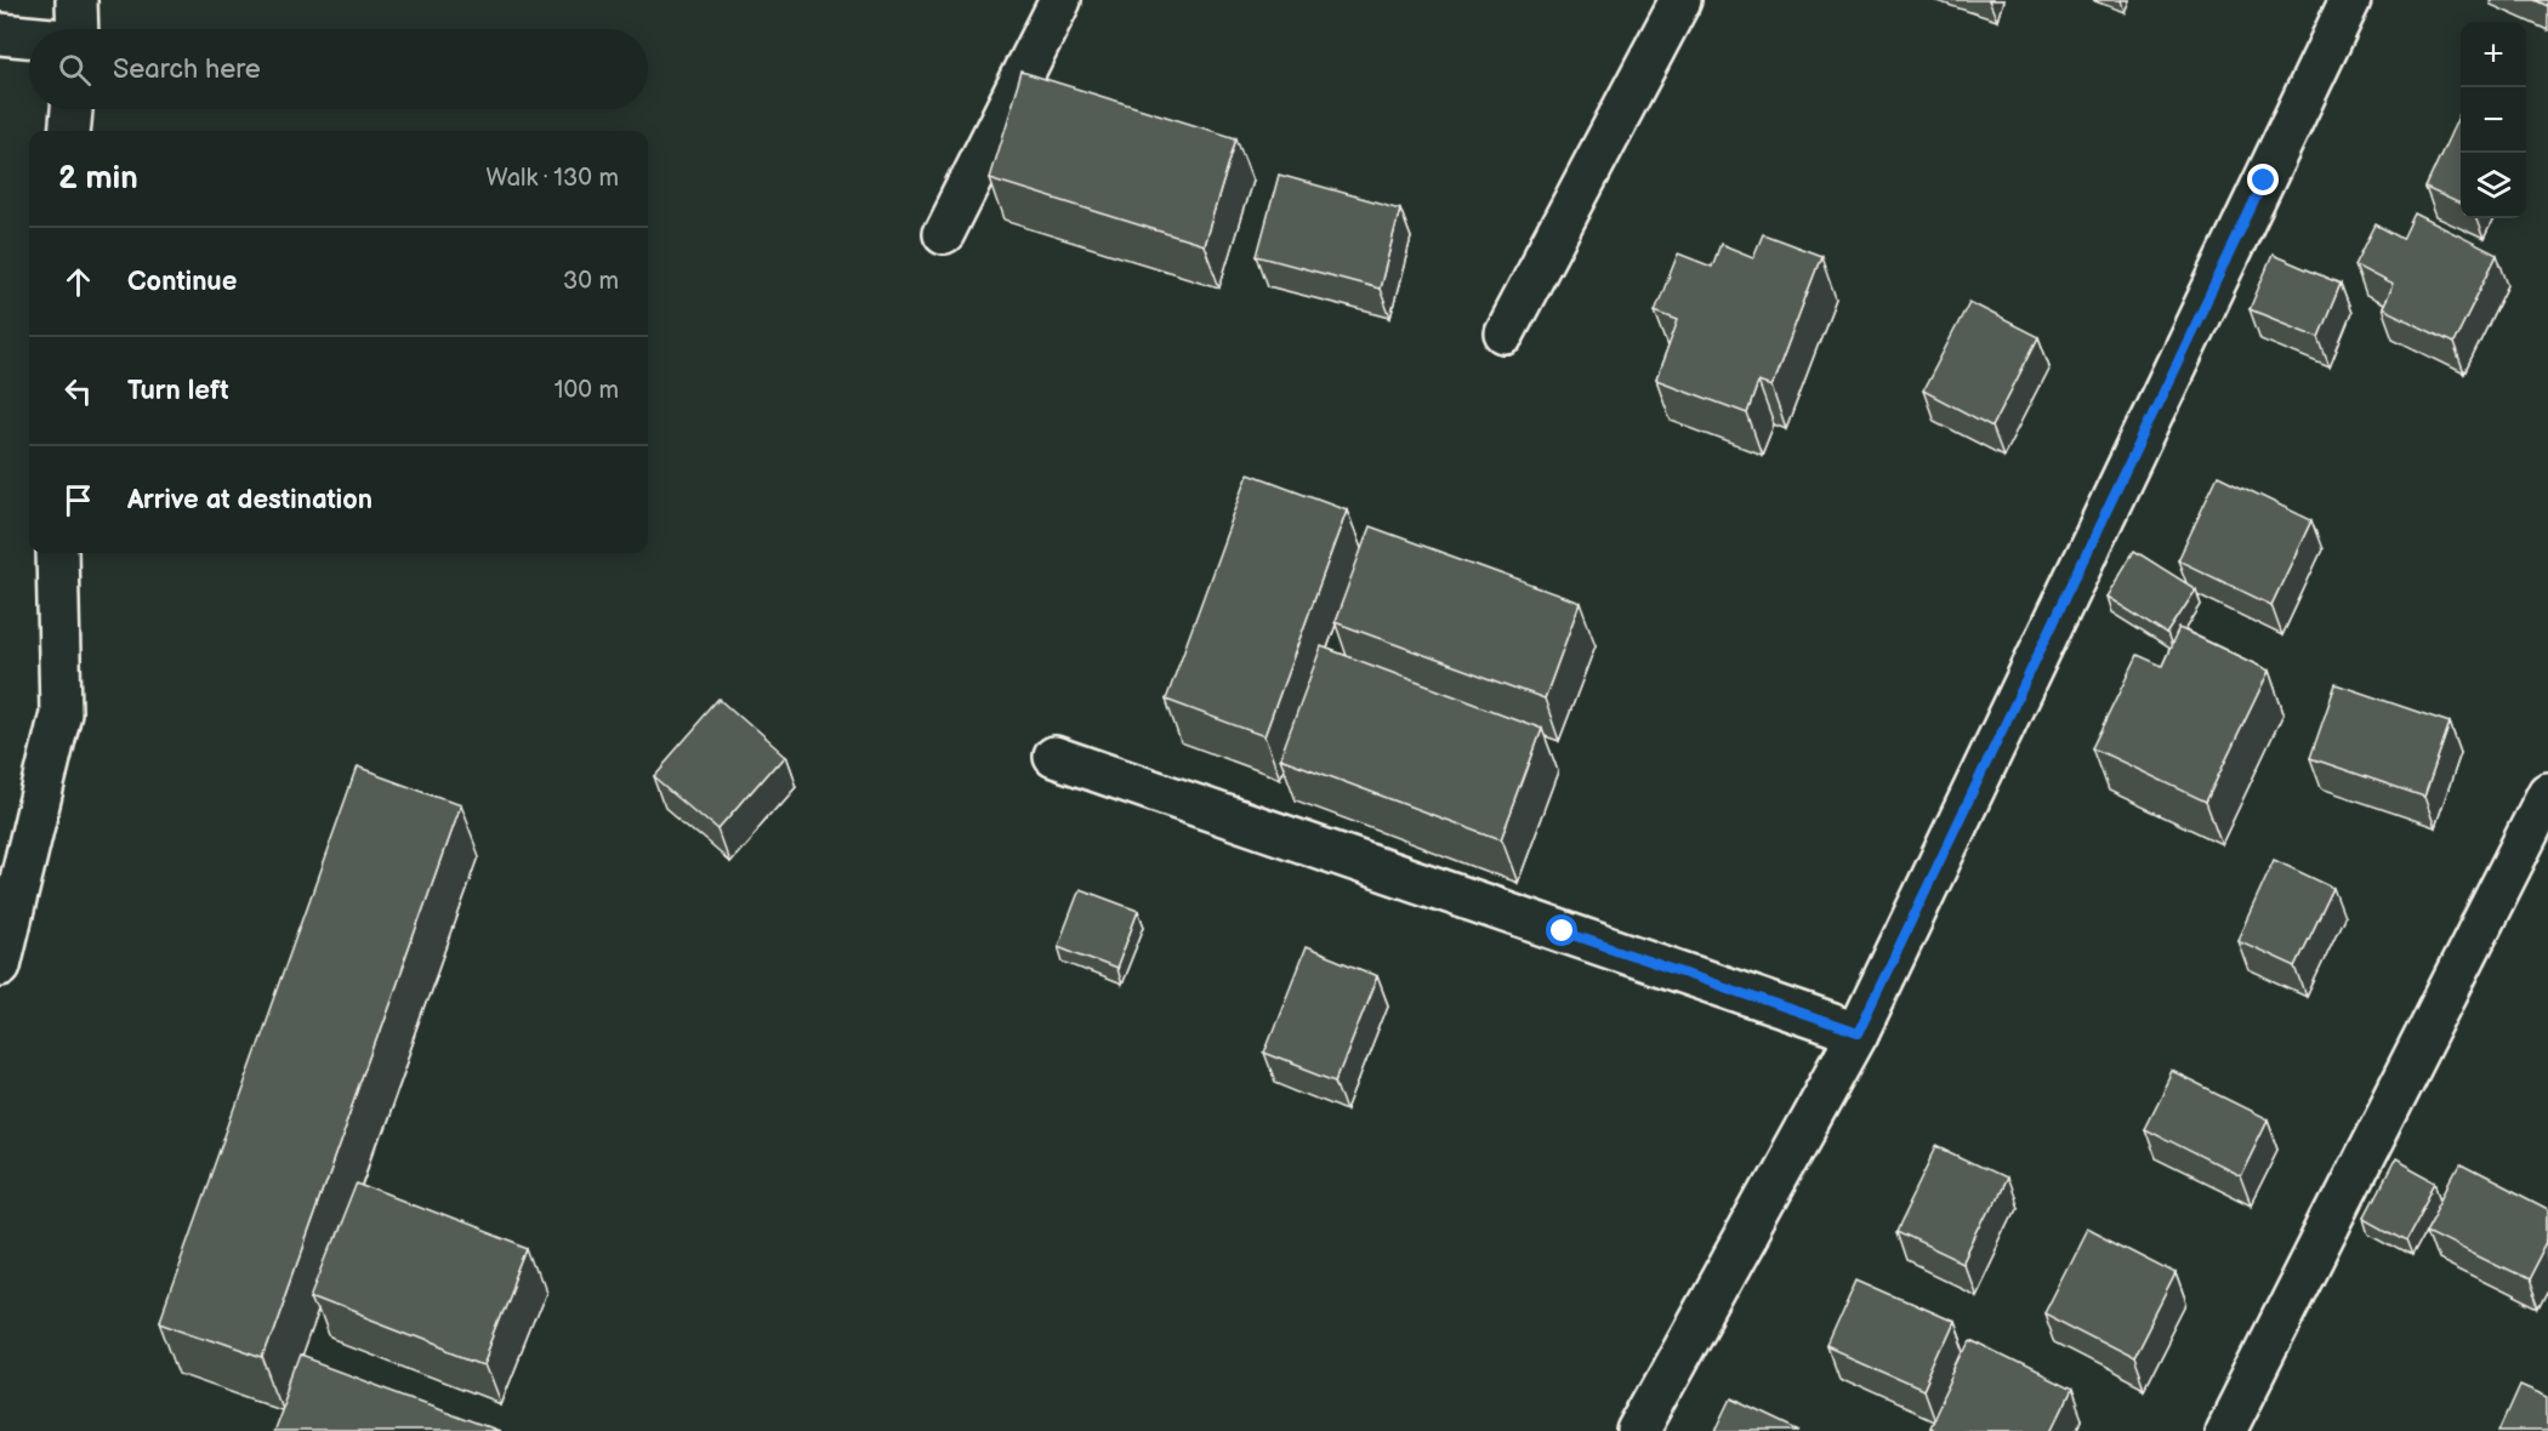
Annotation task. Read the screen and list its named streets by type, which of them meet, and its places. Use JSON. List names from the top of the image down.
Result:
{
  "page": {
    "map_buttons": ["+", "−"],
    "search": "Search here",
    "heading": ["2 min", "Walk · 130 m"],
    "list": [
      ["Continue", "30 m"],
      ["Turn left", "100 m"],
      "Arrive at destination"
    ]
  }
}
